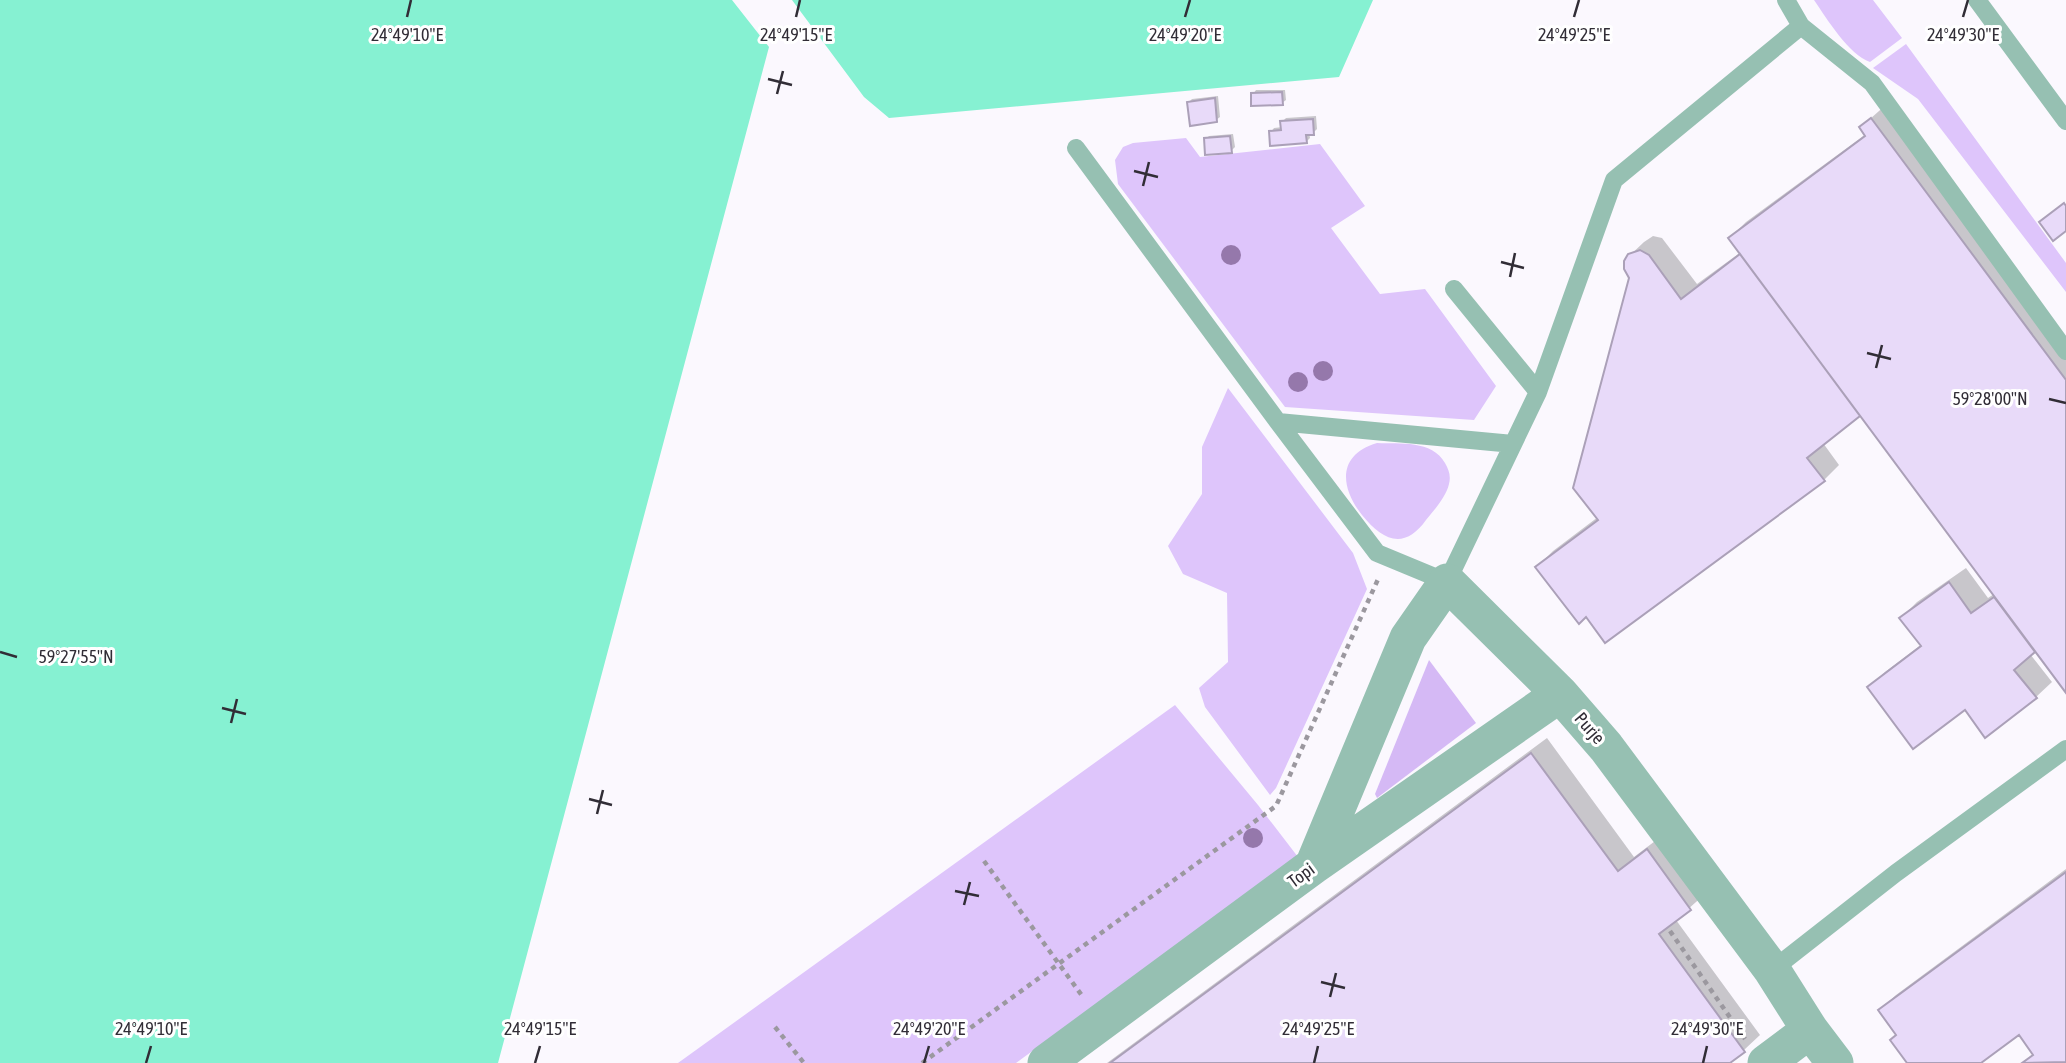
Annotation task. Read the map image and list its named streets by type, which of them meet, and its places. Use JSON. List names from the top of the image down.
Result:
{
  "streets": {
    "street": ["Purje", "Topi"]
  },
  "crossings": [
    ["Purje", "Topi"]
  ],
  "coordinates": [
    "24°49'10\"E",
    "24°49'15\"E",
    "24°49'20\"E",
    "24°49'25\"E",
    "24°49'30\"E",
    "59°28'00\"N",
    "59°27'55\"N"
  ]
}
